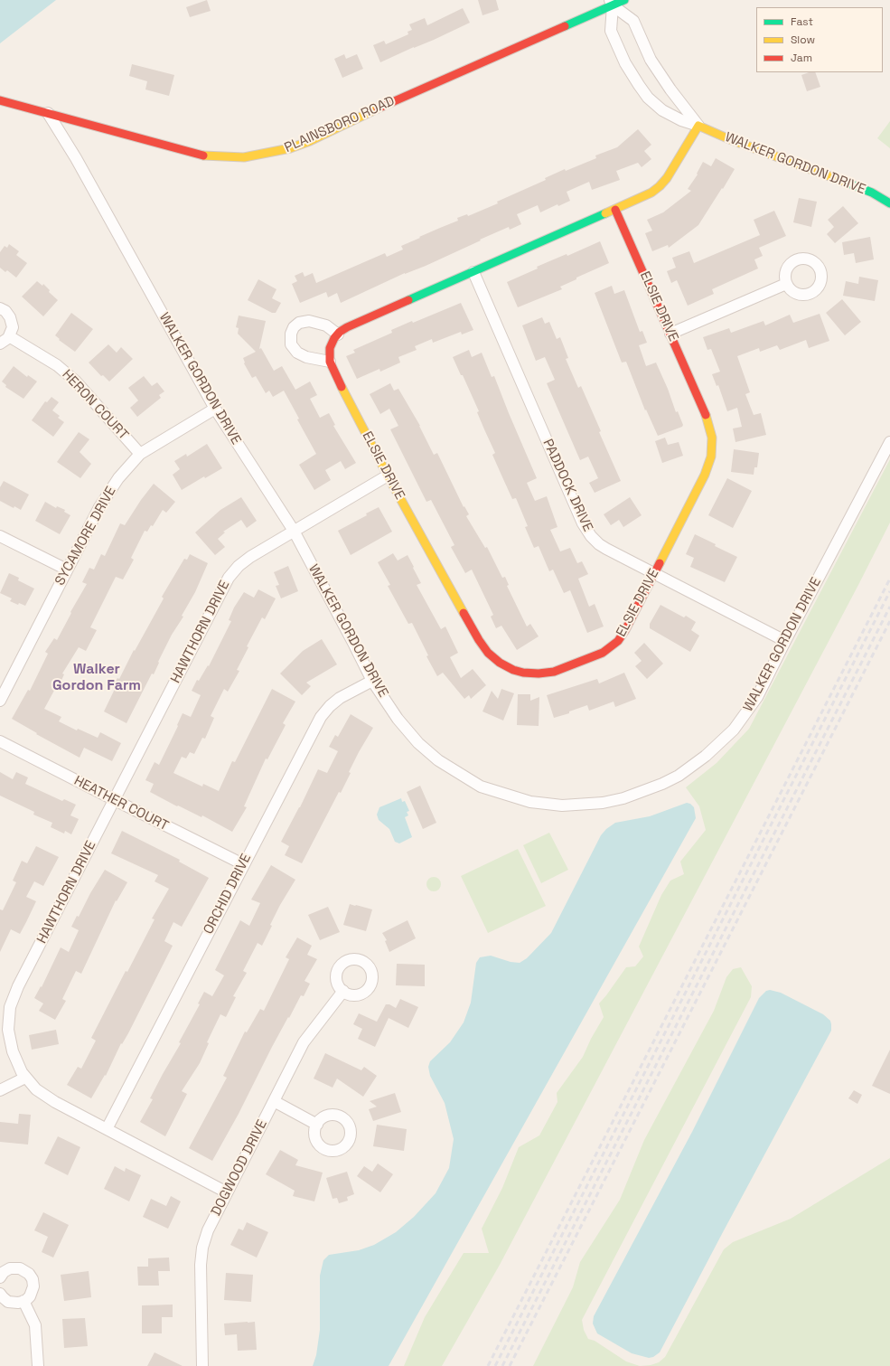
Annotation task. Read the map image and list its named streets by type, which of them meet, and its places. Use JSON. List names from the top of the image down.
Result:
{
  "streets": {
    "street": [
      "PLAINSBORO ROAD",
      "WALKER GORDON DRIVE",
      "ELSIE DRIVE",
      "HERON COURT",
      "PADDOCK DRIVE",
      "SYCAMORE DRIVE",
      "HAWTHORN DRIVE",
      "HEATHER COURT",
      "ORCHID DRIVE",
      "DOGWOOD DRIVE"
    ]
  },
  "crossings": [
    ["PLAINSBORO ROAD", "WALKER GORDON DRIVE"],
    ["WALKER GORDON DRIVE", "ELSIE DRIVE"],
    ["WALKER GORDON DRIVE", "PADDOCK DRIVE"],
    ["WALKER GORDON DRIVE", "SYCAMORE DRIVE"],
    ["WALKER GORDON DRIVE", "HAWTHORN DRIVE"],
    ["WALKER GORDON DRIVE", "ORCHID DRIVE"],
    ["ELSIE DRIVE", "PADDOCK DRIVE"],
    ["ELSIE DRIVE", "HAWTHORN DRIVE"],
    ["HERON COURT", "SYCAMORE DRIVE"],
    ["HAWTHORN DRIVE", "HEATHER COURT"],
    ["HAWTHORN DRIVE", "ORCHID DRIVE"],
    ["HAWTHORN DRIVE", "DOGWOOD DRIVE"],
    ["HEATHER COURT", "ORCHID DRIVE"]
  ],
  "districts": ["Walker Gordon Farm"],
  "legend": ["Fast", "Slow", "Jam"]
}
